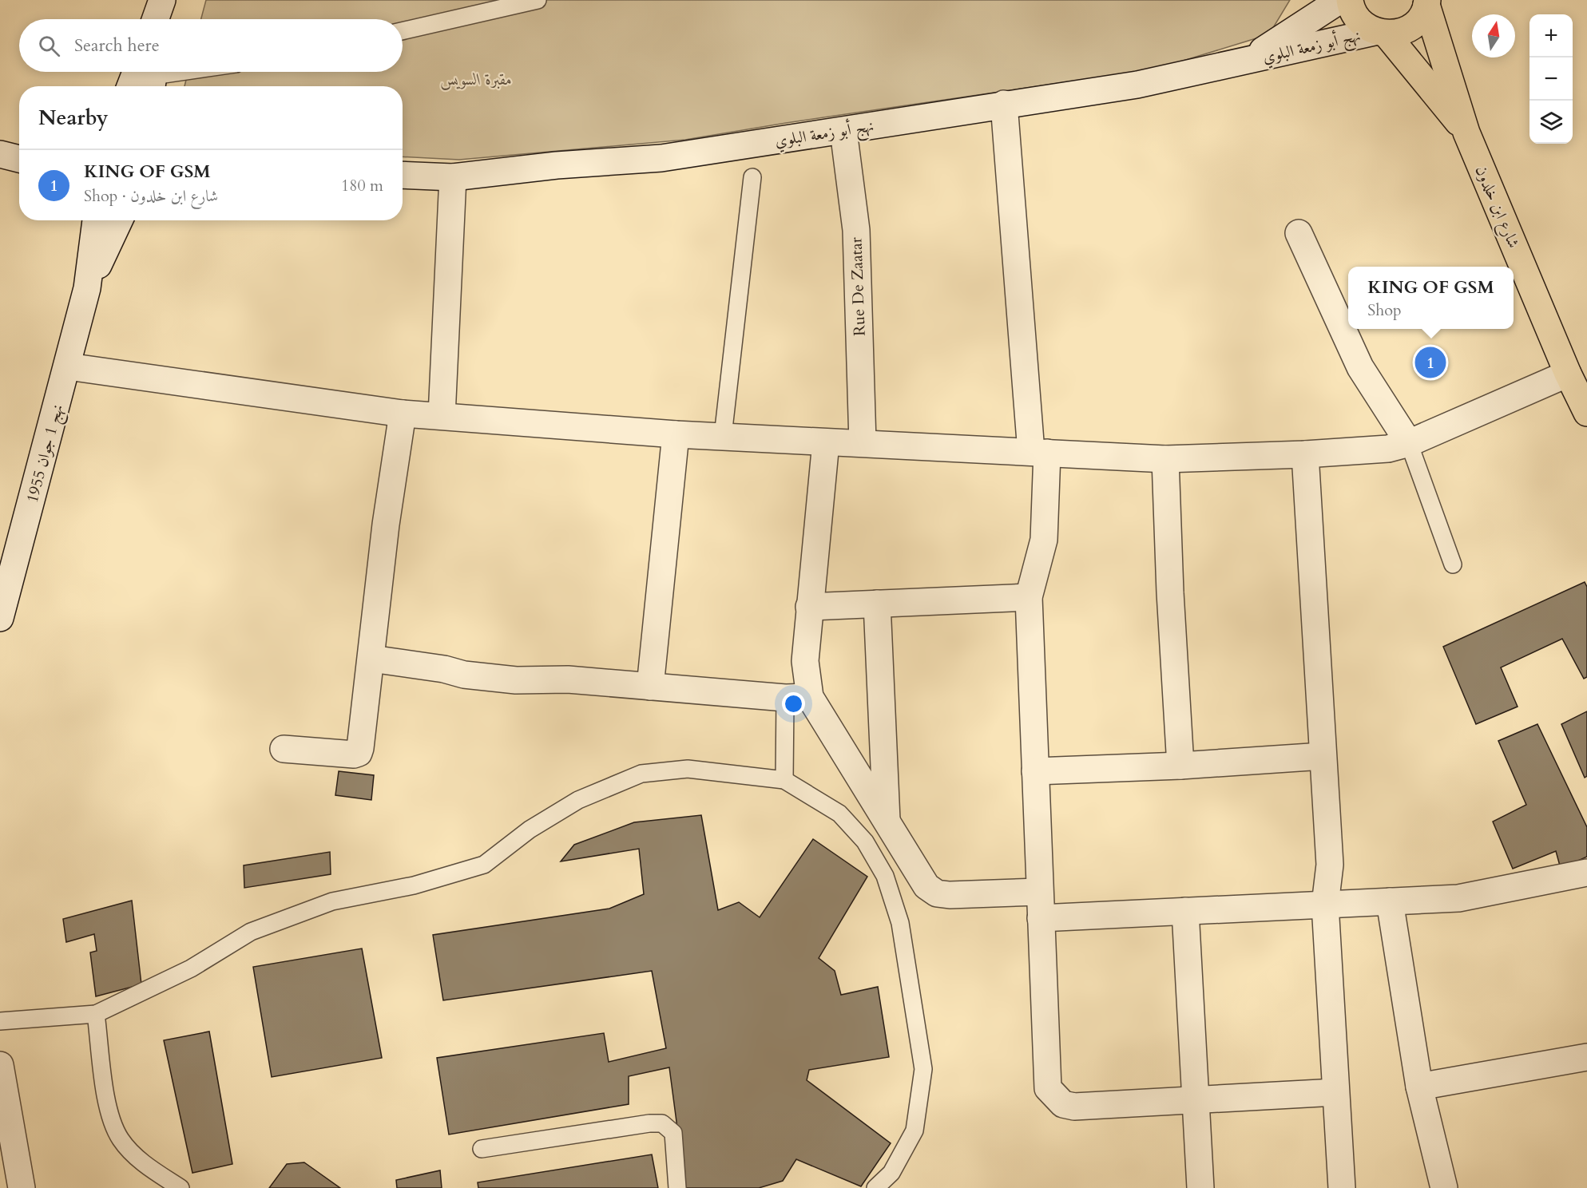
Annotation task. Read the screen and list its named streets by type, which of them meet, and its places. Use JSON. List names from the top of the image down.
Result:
{
  "streets": {
    "main road": ["شارع ابن خلدون"],
    "street": ["نهج أبو زمعة البلوي", "Rue De Zaatar", "نهج 1 جوان 1955"]
  },
  "crossings": [
    ["نهج أبو زمعة البلوي", "شارع ابن خلدون"],
    ["نهج أبو زمعة البلوي", "Rue De Zaatar"]
  ],
  "parks": ["مقبرة السويس"],
  "north": "top",
  "page": {
    "map_buttons": ["+", "−"],
    "search": "Search here",
    "heading": "Nearby",
    "list": [
      {
        "mark": "1",
        "name": "KING OF GSM",
        "note": "Shop · شارع ابن خلدون",
        "value": "180 m"
      }
    ],
    "popup": ["KING OF GSM", "Shop"],
    "pins": "1"
  }
}
